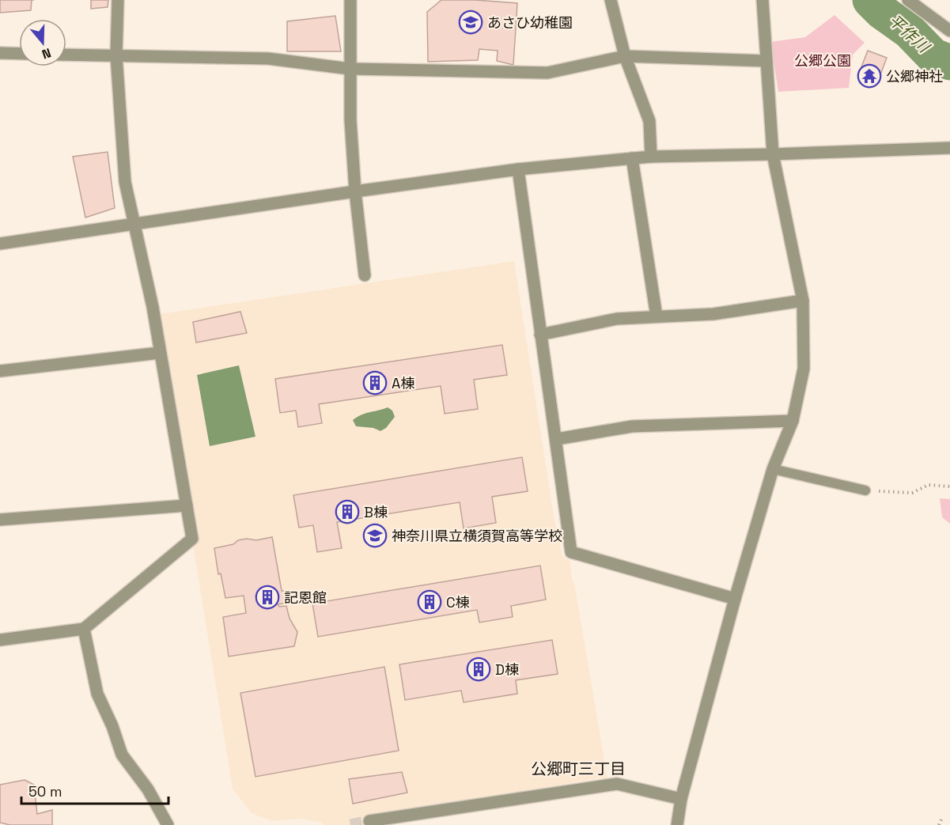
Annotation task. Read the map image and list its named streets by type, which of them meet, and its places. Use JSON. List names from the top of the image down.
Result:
{
  "districts": ["公郷町三丁目"],
  "water": ["平作川"],
  "parks": ["公郷公園"],
  "places": {
    "school or university": ["あさひ幼稚園", "神奈川県立横須賀高等学校"],
    "temple": ["公郷神社"],
    "building": [
      "A棟",
      "B棟",
      "記恩館",
      "C棟",
      "D棟"
    ]
  },
  "scale_bar": "50 m",
  "north": "bottom"
}
